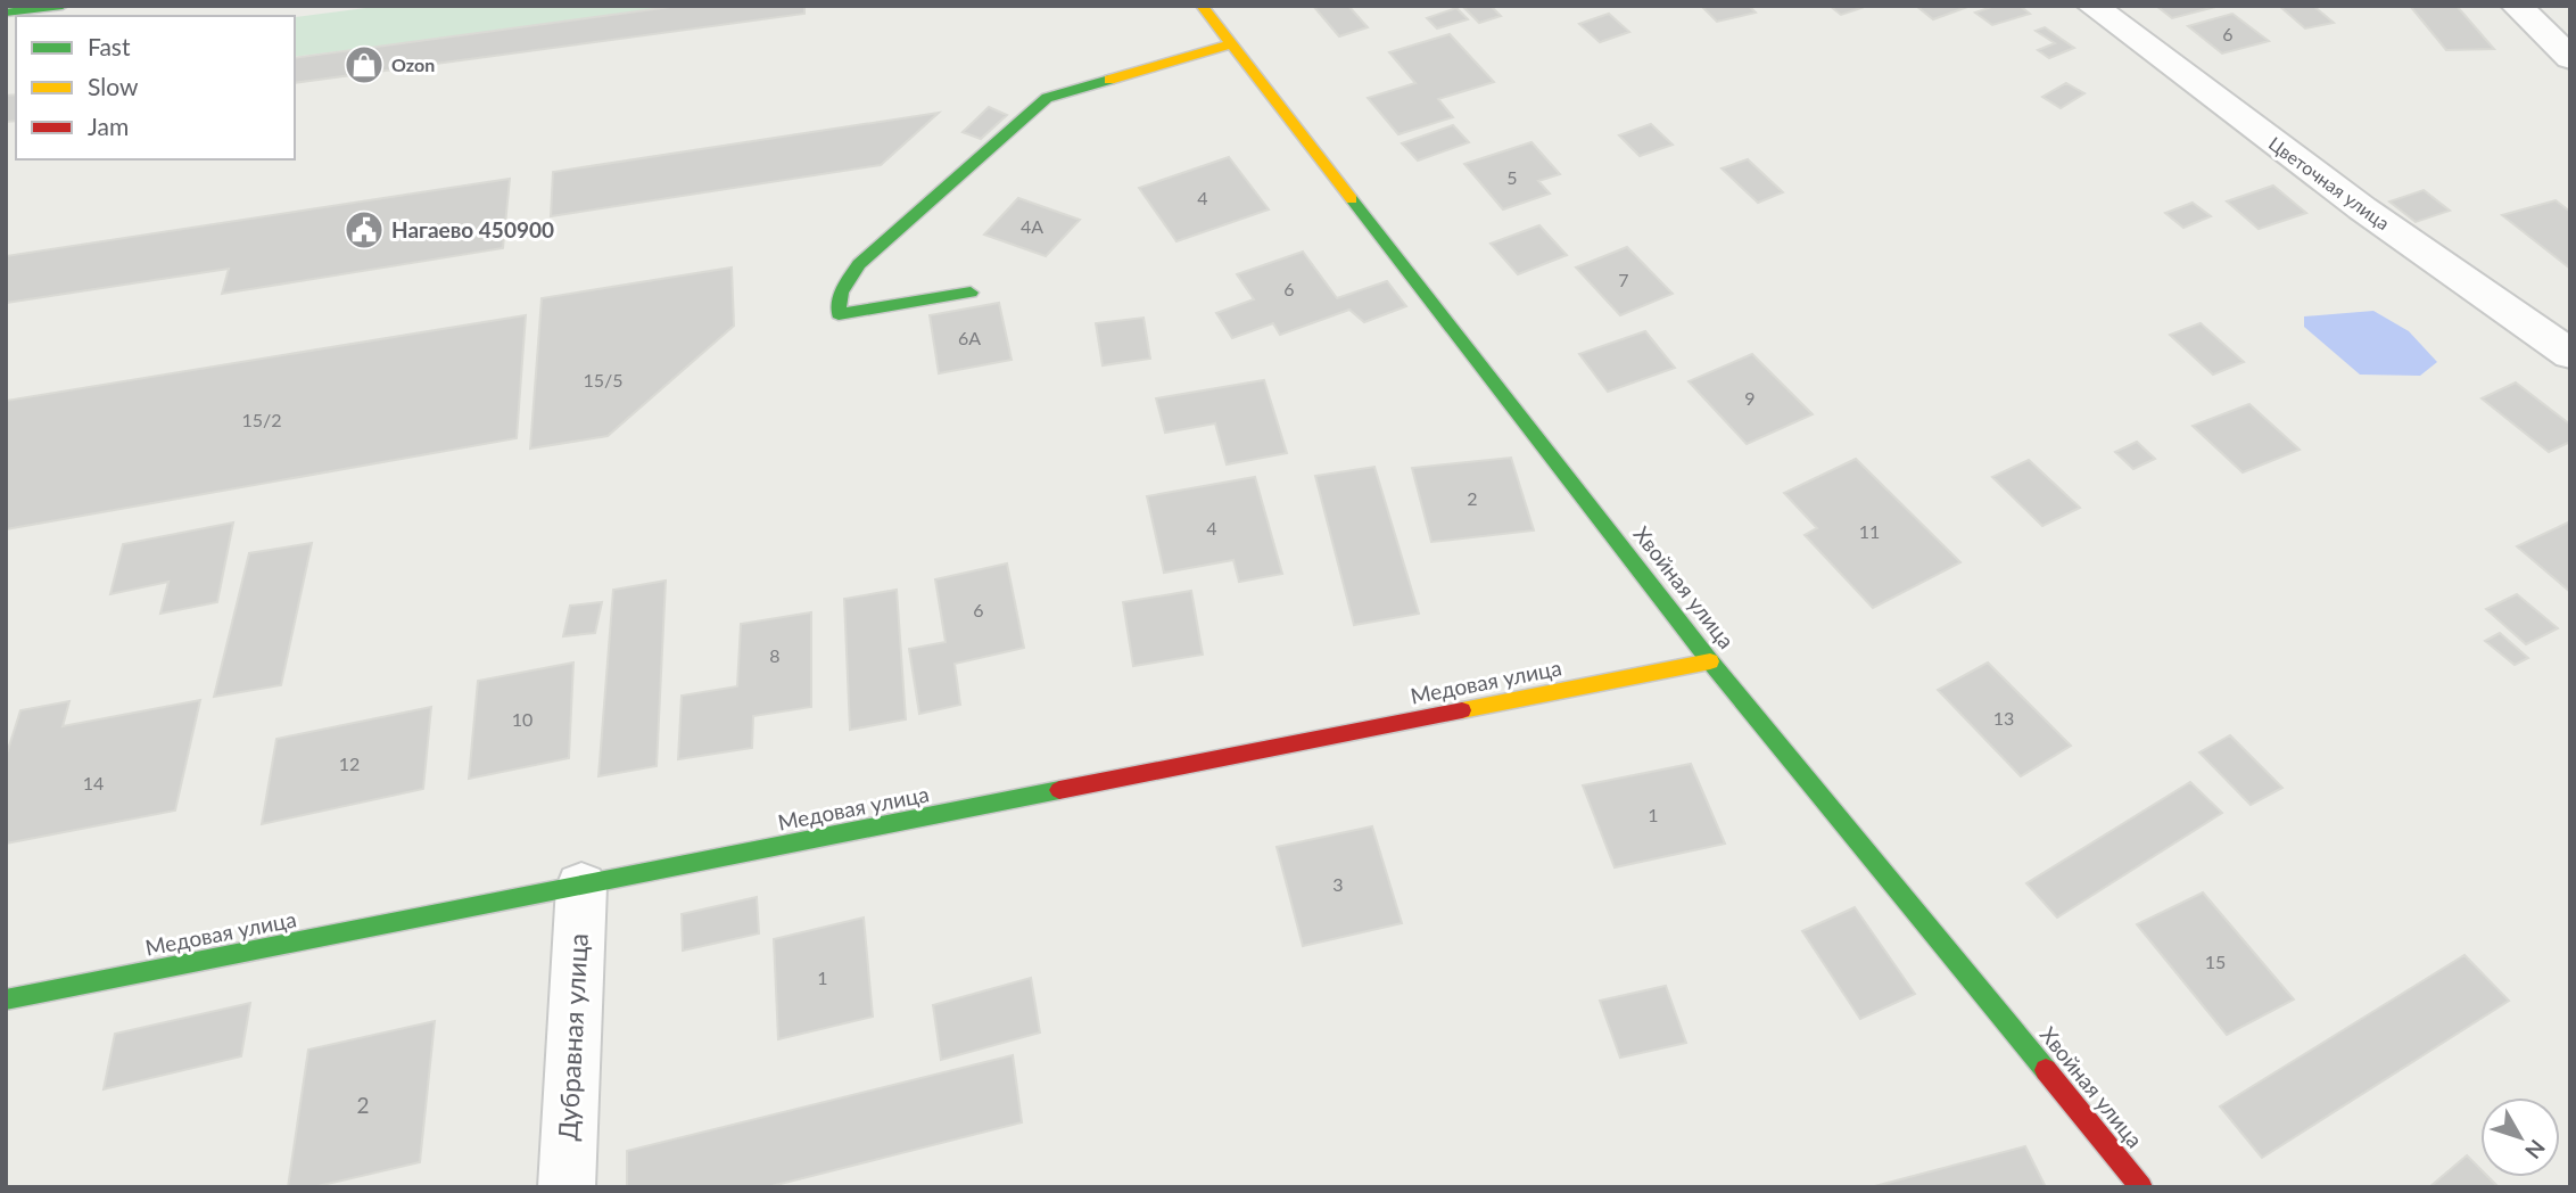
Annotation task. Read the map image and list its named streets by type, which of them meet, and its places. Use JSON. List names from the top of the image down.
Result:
{
  "streets": {
    "street": [
      "Цветочная улица",
      "Хвойная улица",
      "Медовая улица",
      "Дубравная улица"
    ]
  },
  "crossings": [
    ["Хвойная улица", "Медовая улица"],
    ["Медовая улица", "Дубравная улица"]
  ],
  "places": {
    "shop": ["Ozon"],
    "public building": ["Нагаево 450900"]
  },
  "house_numbers": [
    "6",
    "5",
    "4",
    "4А",
    "7",
    "6",
    "6А",
    "15/5",
    "9",
    "15/2",
    "2",
    "4",
    "11",
    "6",
    "8",
    "13",
    "10",
    "12",
    "14",
    "1",
    "3",
    "15",
    "1",
    "2"
  ],
  "legend": ["Fast", "Slow", "Jam"],
  "north": "bottom right"
}
